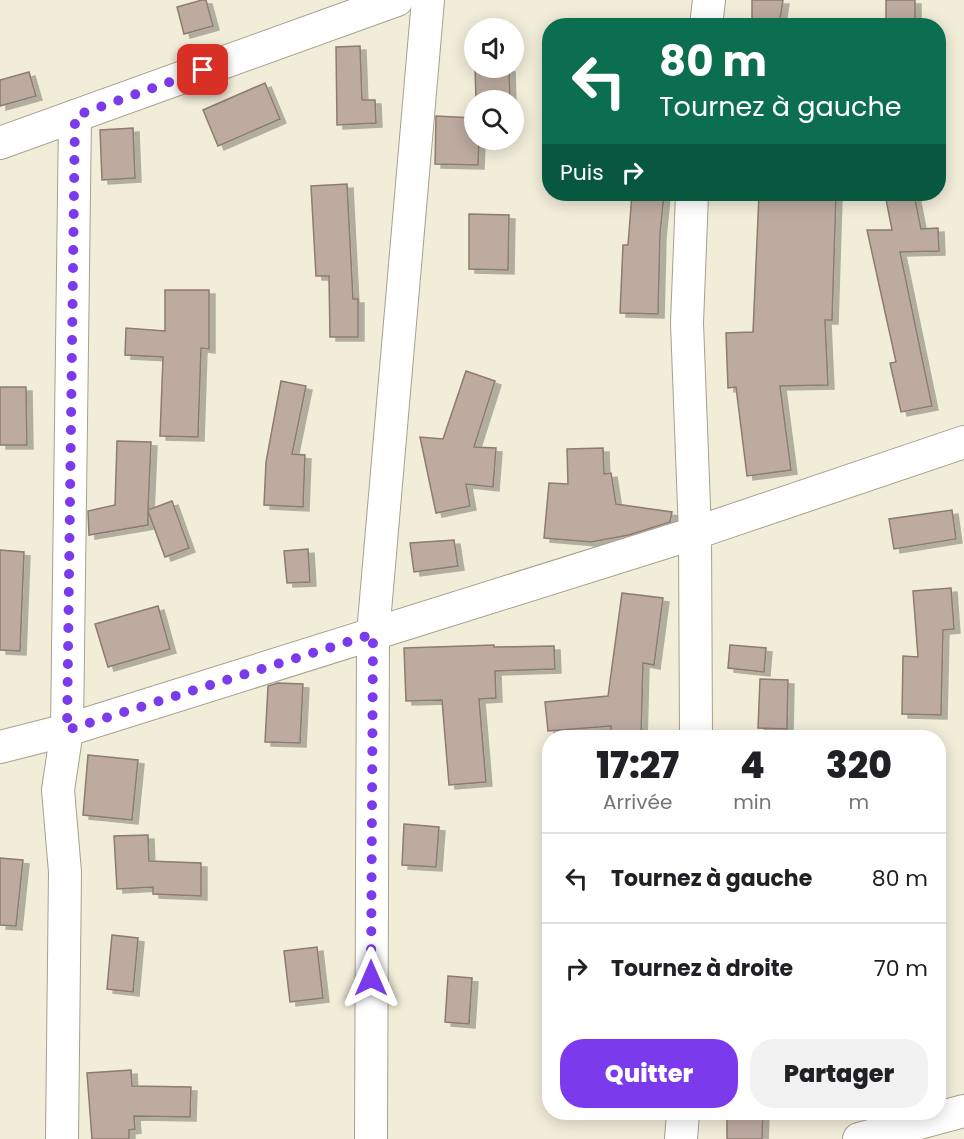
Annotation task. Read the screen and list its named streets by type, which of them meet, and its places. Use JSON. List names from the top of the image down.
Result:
{
  "page": {
    "turn": ["80 m", "Tournez à gauche"],
    "then": "Puis",
    "eta": [
      "17:27",
      "Arrivée",
      "4",
      "min",
      "320",
      "m"
    ],
    "list": [
      {
        "name": "Tournez à gauche",
        "value": "80 m"
      },
      {
        "name": "Tournez à droite",
        "value": "70 m"
      }
    ],
    "buttons": ["Quitter", "Partager"]
  }
}
